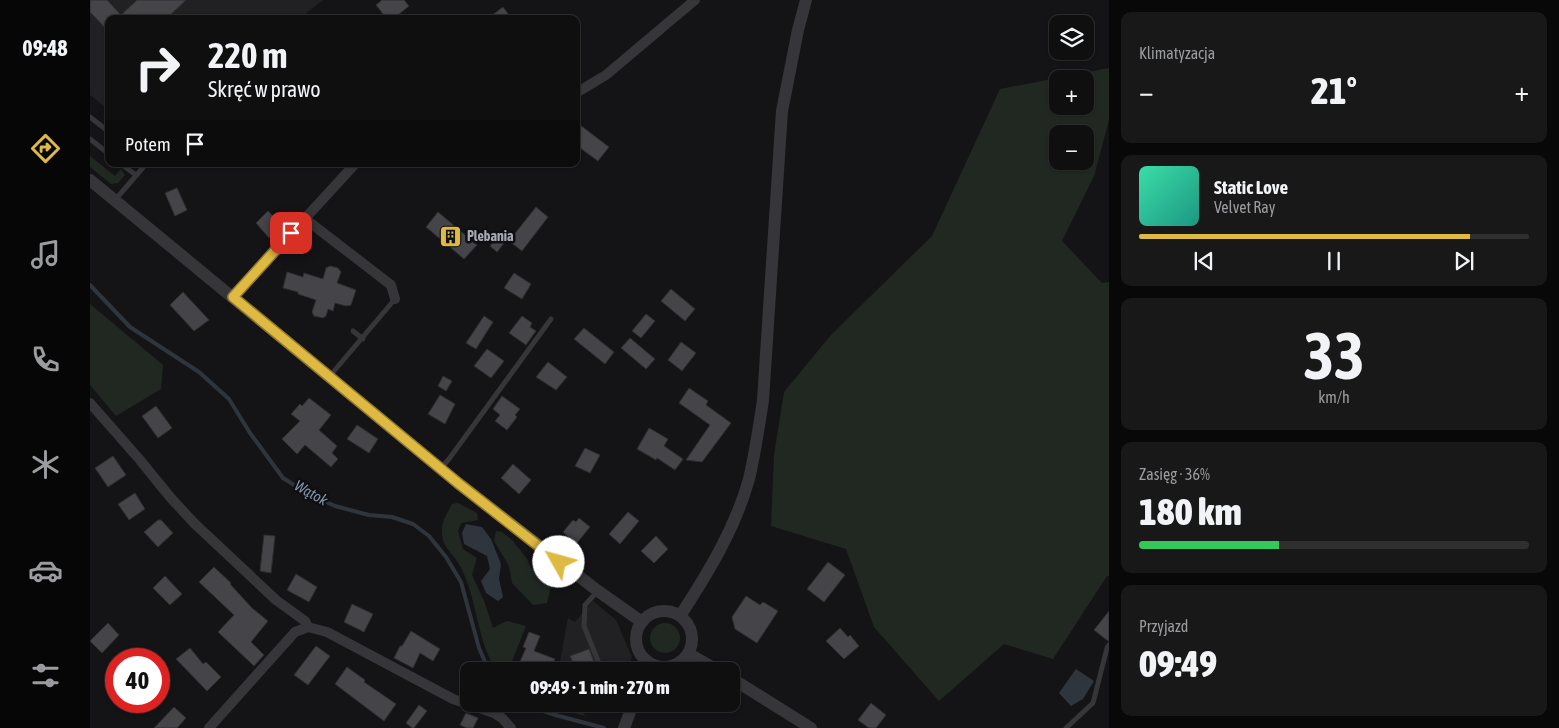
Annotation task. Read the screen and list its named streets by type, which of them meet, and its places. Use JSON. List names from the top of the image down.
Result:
{
  "water": ["Wątok"],
  "places": {
    "building": ["Plebania"]
  },
  "page": {
    "tabs": "09:48",
    "tile": [
      "Klimatyzacja",
      ["33", "km/h"],
      ["Zasięg · 36%", "180 km"],
      ["Przyjazd", "09:49"]
    ],
    "map_buttons": ["+", "−"],
    "turn": ["220 m", "Skręć w prawo"],
    "heat": ["−", "21°", "+"],
    "then": "Potem",
    "song": ["Static Love", "Velvet Ray"],
    "limit": "40",
    "trip": "09:49 · 1 min · 270 m"
  }
}
